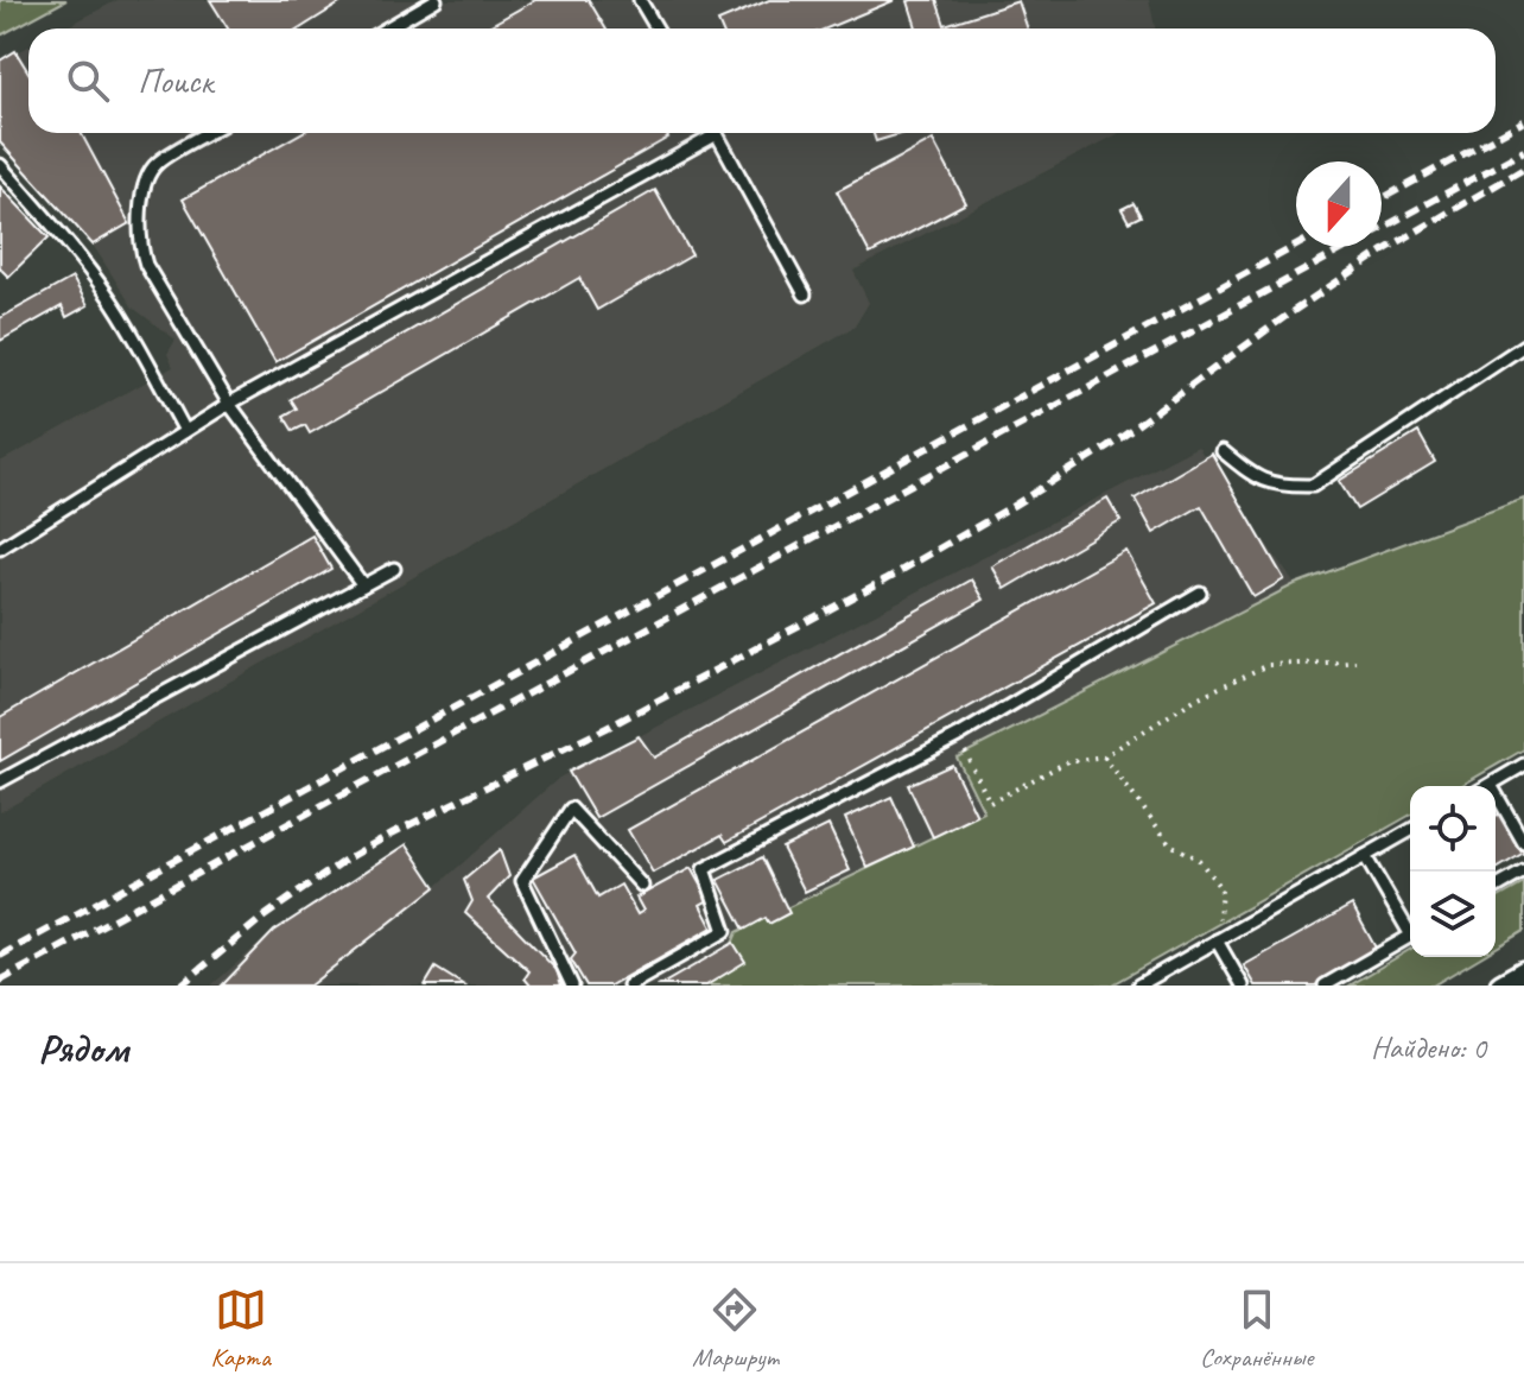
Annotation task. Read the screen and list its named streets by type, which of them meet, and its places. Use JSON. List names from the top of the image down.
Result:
{
  "north": "bottom",
  "page": {
    "search": "Поиск",
    "heading": ["Рядом", "Найдено: 0"],
    "nav": ["Карта", "Маршрут", "Сохранённые"]
  }
}
